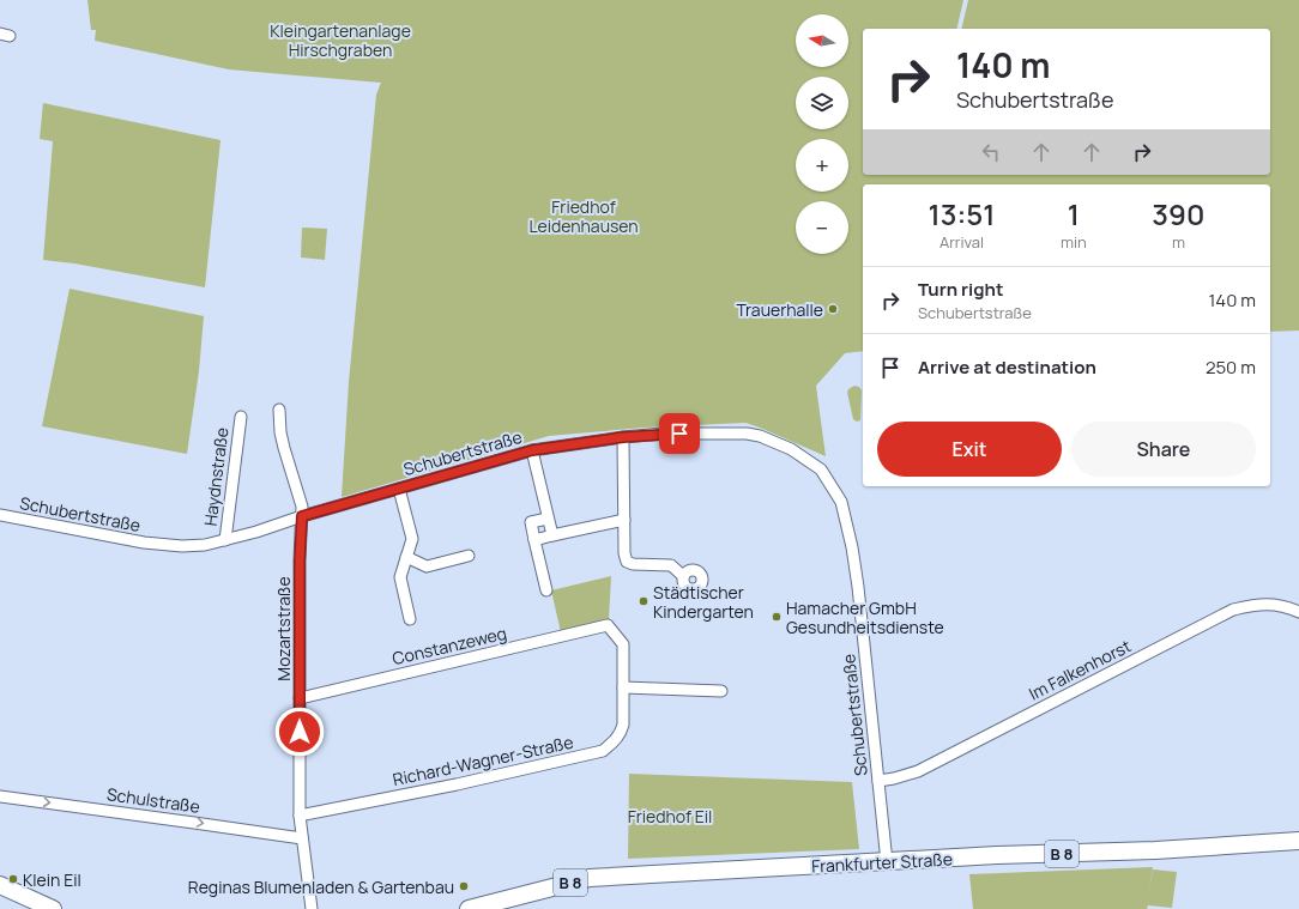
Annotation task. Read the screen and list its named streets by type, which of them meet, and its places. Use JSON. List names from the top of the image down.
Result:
{
  "streets": {
    "main road": ["B 8", "Frankfurter Straße"],
    "street": [
      "Schubertstraße",
      "Haydnstraße",
      "Mozartstraße",
      "Constanzeweg",
      "Im Falkenhorst",
      "Richard-Wagner-Straße",
      "Schulstraße"
    ]
  },
  "crossings": [
    ["Schubertstraße", "Haydnstraße"],
    ["Schubertstraße", "Mozartstraße"],
    ["Schubertstraße", "Im Falkenhorst"],
    ["Schubertstraße", "Frankfurter Straße"],
    ["Mozartstraße", "Constanzeweg"],
    ["Mozartstraße", "Richard-Wagner-Straße"],
    ["Mozartstraße", "Schulstraße"],
    ["Constanzeweg", "Richard-Wagner-Straße"]
  ],
  "one_way": ["Schulstraße"],
  "parks": ["Kleingartenanlage Hirschgraben", "Friedhof Leidenhausen", "Friedhof Eil"],
  "places": [
    "Trauerhalle",
    "Städtischer Kindergarten",
    "Hamacher GmbH Gesundheitsdienste",
    "Klein Eil",
    "Reginas Blumenladen & Gartenbau"
  ],
  "north": "left",
  "page": {
    "map_buttons": ["+", "−"],
    "turn": ["140 m", "Schubertstraße"],
    "eta": [
      "13:51",
      "Arrival",
      "1",
      "min",
      "390",
      "m"
    ],
    "list": [
      {
        "name": "Turn right",
        "note": "Schubertstraße",
        "value": "140 m"
      },
      {
        "name": "Arrive at destination",
        "value": "250 m"
      }
    ],
    "buttons": ["Exit", "Share"]
  }
}
